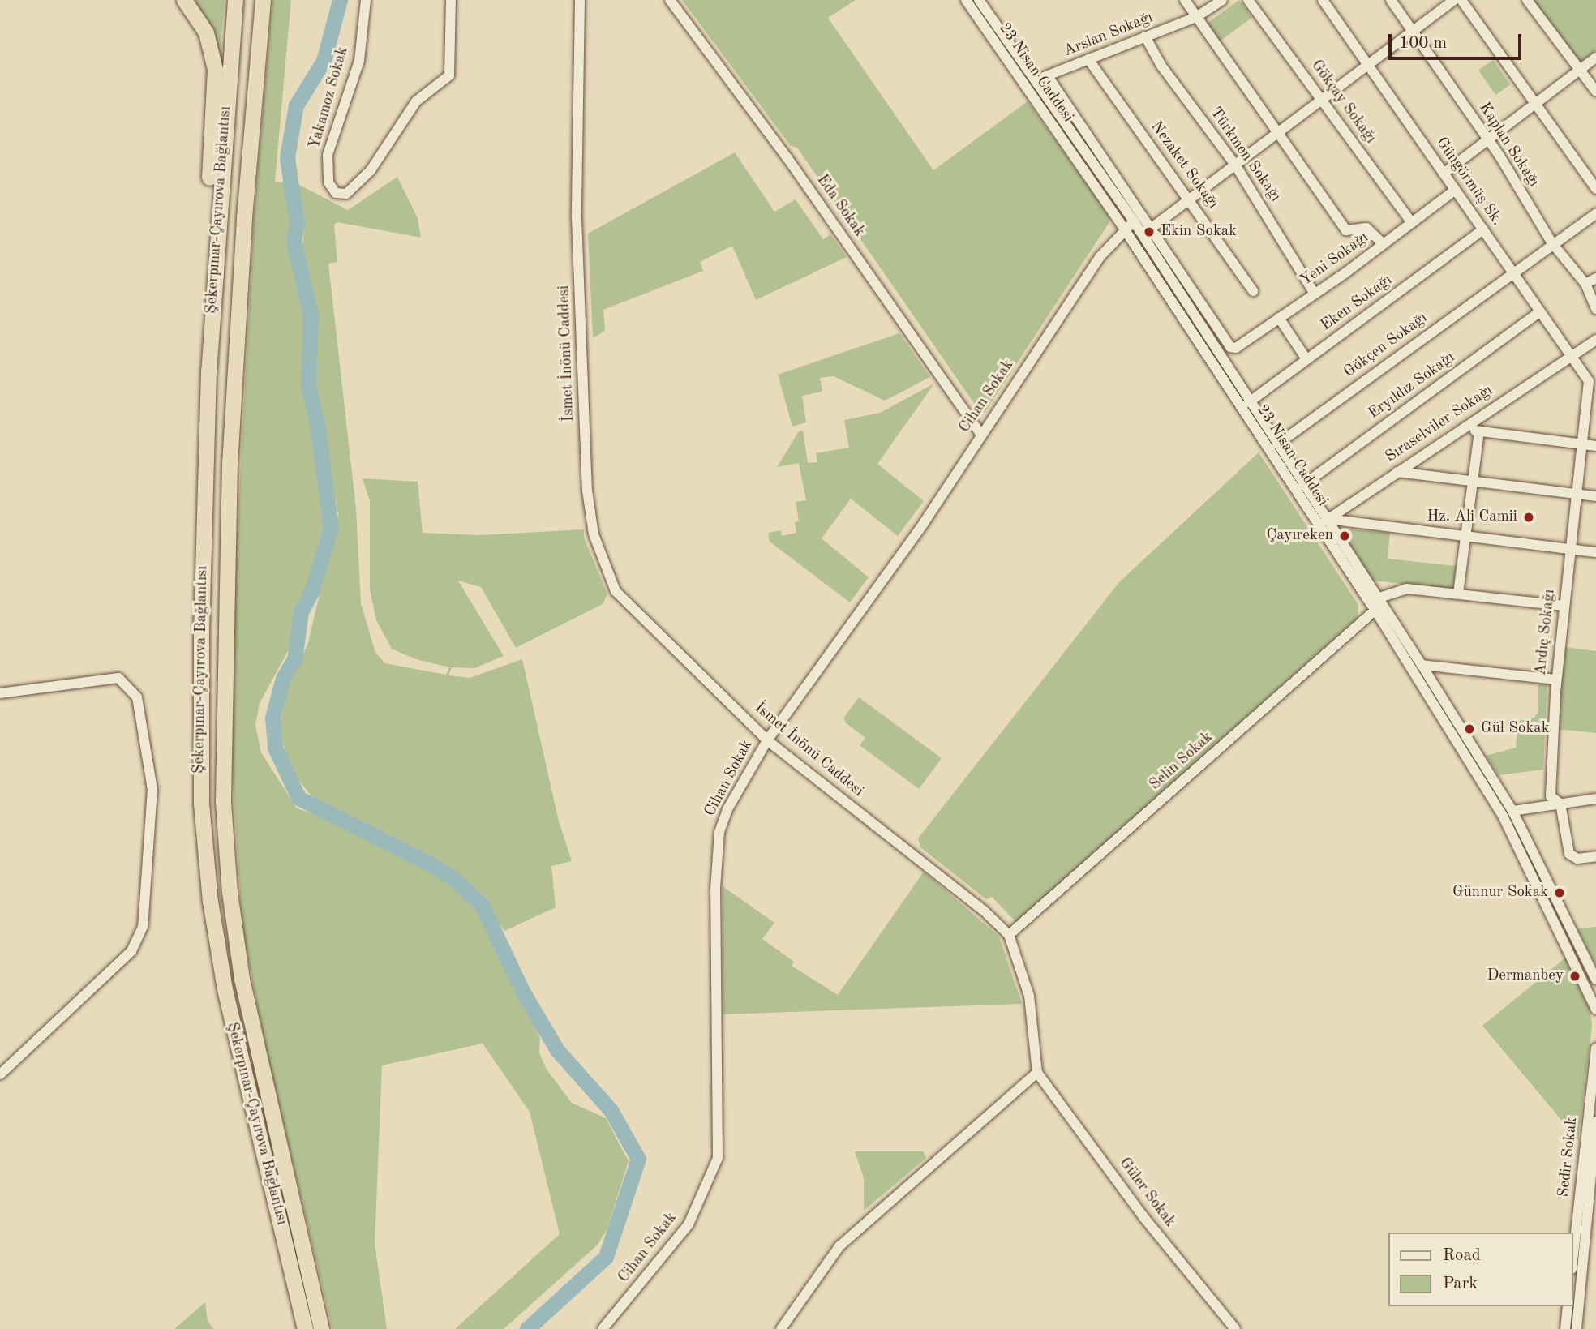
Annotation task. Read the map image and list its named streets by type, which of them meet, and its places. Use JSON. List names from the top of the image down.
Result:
{
  "streets": {
    "highway": ["Şekerpınar-Çayırova Bağlantısı"],
    "street": [
      "Arslan Sokağı",
      "23 Nisan Caddesi",
      "Yakamoz Sokak",
      "Gökçay Sokağı",
      "Kaplan Sokağı",
      "Türkmen Sokağı",
      "Nezaket Sokağı",
      "Güngörmüş Sk.",
      "Eda Sokak",
      "Yeni Sokağı",
      "Eken Sokağı",
      "Gökçen Sokağı",
      "İsmet İnönü Caddesi",
      "Eryıldız Sokağı",
      "Cihan Sokak",
      "Sıraselviler Sokağı",
      "Ardıç Sokağı",
      "Selin Sokak",
      "Sedir Sokak",
      "Güler Sokak"
    ]
  },
  "crossings": [
    ["Arslan Sokağı", "23 Nisan Caddesi"],
    ["Arslan Sokağı", "Türkmen Sokağı"],
    ["Arslan Sokağı", "Nezaket Sokağı"],
    ["23 Nisan Caddesi", "Eken Sokağı"],
    ["23 Nisan Caddesi", "Gökçen Sokağı"],
    ["23 Nisan Caddesi", "Eryıldız Sokağı"],
    ["23 Nisan Caddesi", "Cihan Sokak"],
    ["23 Nisan Caddesi", "Sıraselviler Sokağı"],
    ["23 Nisan Caddesi", "Selin Sokak"],
    ["Gökçay Sokağı", "Yeni Sokağı"],
    ["Kaplan Sokağı", "Gökçen Sokağı"],
    ["Türkmen Sokağı", "Yeni Sokağı"],
    ["Güngörmüş Sk.", "Yeni Sokağı"],
    ["Güngörmüş Sk.", "Eken Sokağı"],
    ["Güngörmüş Sk.", "Gökçen Sokağı"],
    ["Güngörmüş Sk.", "Eryıldız Sokağı"],
    ["Güngörmüş Sk.", "Sıraselviler Sokağı"],
    ["Güngörmüş Sk.", "Ardıç Sokağı"],
    ["Eda Sokak", "Cihan Sokak"],
    ["İsmet İnönü Caddesi", "Cihan Sokak"],
    ["İsmet İnönü Caddesi", "Selin Sokak"],
    ["İsmet İnönü Caddesi", "Güler Sokak"]
  ],
  "places": [
    "Ekin Sokak",
    "Hz. Ali Camii",
    "Çayıreken",
    "Gül Sokak",
    "Günnur Sokak",
    "Dermanbey"
  ],
  "legend": ["Road", "Park"],
  "scale_bar": "100 m"
}
